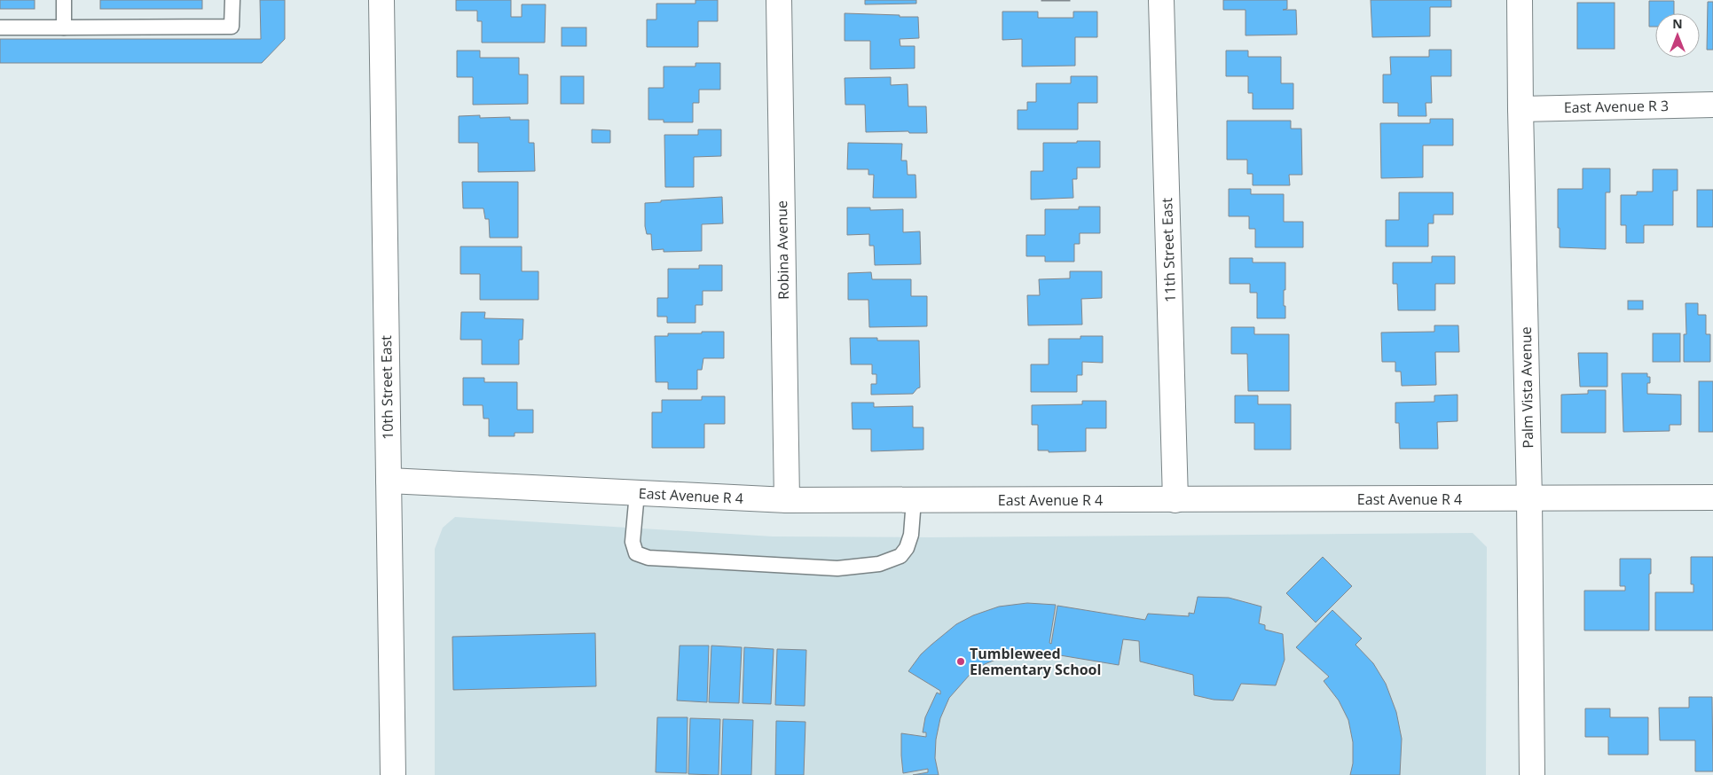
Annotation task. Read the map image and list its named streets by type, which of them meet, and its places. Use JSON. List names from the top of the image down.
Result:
{
  "streets": {
    "street": [
      "East Avenue R 3",
      "Robina Avenue",
      "11th Street East",
      "10th Street East",
      "Palm Vista Avenue",
      "East Avenue R 4"
    ]
  },
  "crossings": [
    ["East Avenue R 3", "Palm Vista Avenue"],
    ["Robina Avenue", "East Avenue R 4"],
    ["11th Street East", "East Avenue R 4"],
    ["10th Street East", "East Avenue R 4"],
    ["Palm Vista Avenue", "East Avenue R 4"]
  ],
  "places": ["Tumbleweed Elementary School"],
  "north": "top"
}
